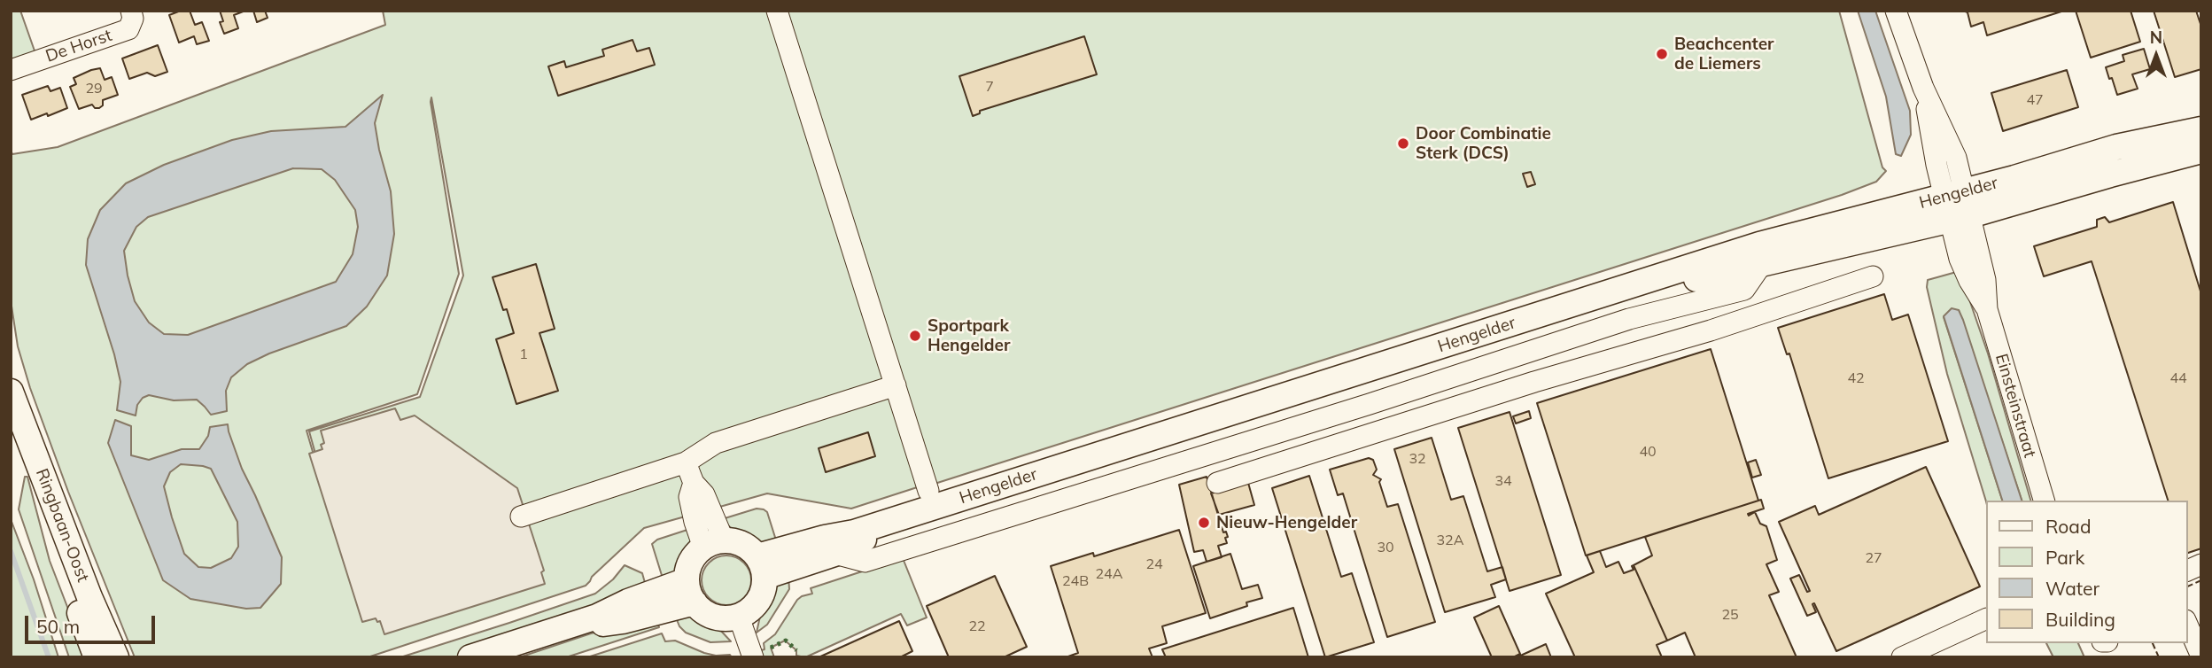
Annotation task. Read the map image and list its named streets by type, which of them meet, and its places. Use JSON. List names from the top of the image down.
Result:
{
  "streets": {
    "main road": ["Hengelder", "Ringbaan-Oost"],
    "street": ["De Horst", "Einsteinstraat"]
  },
  "crossings": [
    ["Hengelder", "Einsteinstraat"]
  ],
  "places": [
    "Beachcenter de Liemers",
    "Door Combinatie Sterk (DCS)",
    "Sportpark Hengelder",
    "Nieuw-Hengelder"
  ],
  "house_numbers": [
    "7",
    "29",
    "47",
    "1",
    "42",
    "44",
    "40",
    "32",
    "34",
    "32A",
    "30",
    "27",
    "24",
    "24A",
    "24B",
    "25",
    "22"
  ],
  "legend": [
    "Road",
    "Park",
    "Water",
    "Building"
  ],
  "scale_bar": "50 m",
  "north": "top"
}
